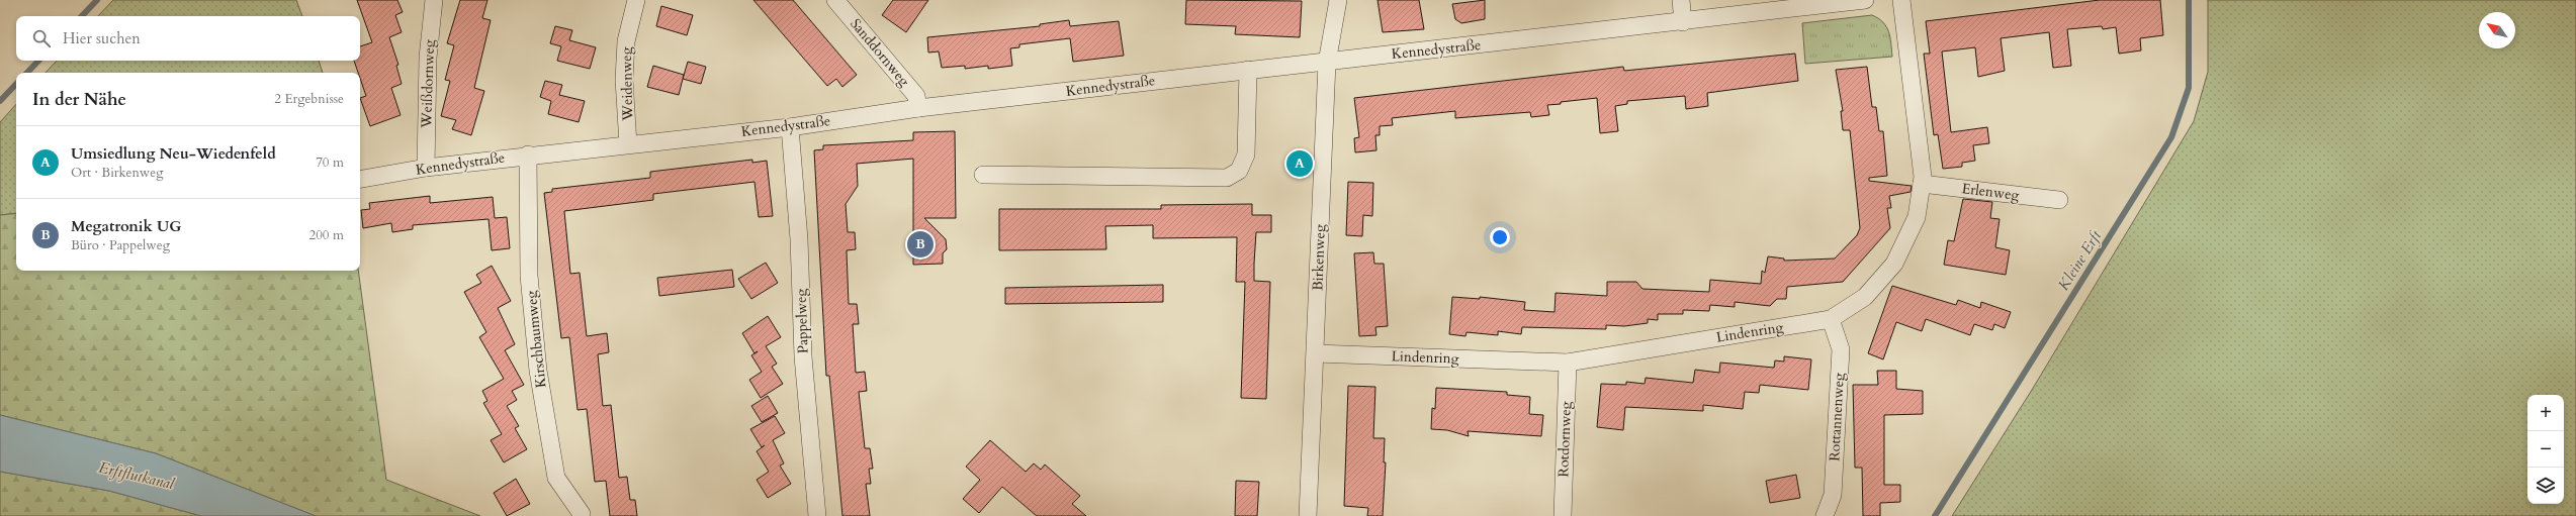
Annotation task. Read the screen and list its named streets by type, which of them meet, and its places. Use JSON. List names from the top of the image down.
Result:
{
  "streets": {
    "street": [
      "Kennedystraße",
      "Sanddornweg",
      "Weißdornweg",
      "Weidenweg",
      "Erlenweg",
      "Birkenweg",
      "Pappelweg",
      "Lindenring",
      "Kirschbaumweg",
      "Rottannenweg",
      "Rotdornweg"
    ]
  },
  "crossings": [
    ["Kennedystraße", "Sanddornweg"],
    ["Kennedystraße", "Weißdornweg"],
    ["Kennedystraße", "Weidenweg"],
    ["Kennedystraße", "Birkenweg"],
    ["Kennedystraße", "Pappelweg"],
    ["Kennedystraße", "Kirschbaumweg"],
    ["Erlenweg", "Lindenring"],
    ["Birkenweg", "Lindenring"],
    ["Lindenring", "Rottannenweg"],
    ["Lindenring", "Rotdornweg"]
  ],
  "water": ["Kleine Erft", "Erftflutkanal"],
  "north": "top left",
  "page": {
    "search": "Hier suchen",
    "heading": ["In der Nähe", "2 Ergebnisse"],
    "list": [
      {
        "mark": "A",
        "name": "Umsiedlung Neu-Wiedenfeld",
        "note": "Ort · Birkenweg",
        "value": "70 m"
      },
      {
        "mark": "B",
        "name": "Megatronik UG",
        "note": "Büro · Pappelweg",
        "value": "200 m"
      }
    ],
    "pins": ["A", "B"],
    "map_buttons": ["+", "−"]
  }
}
